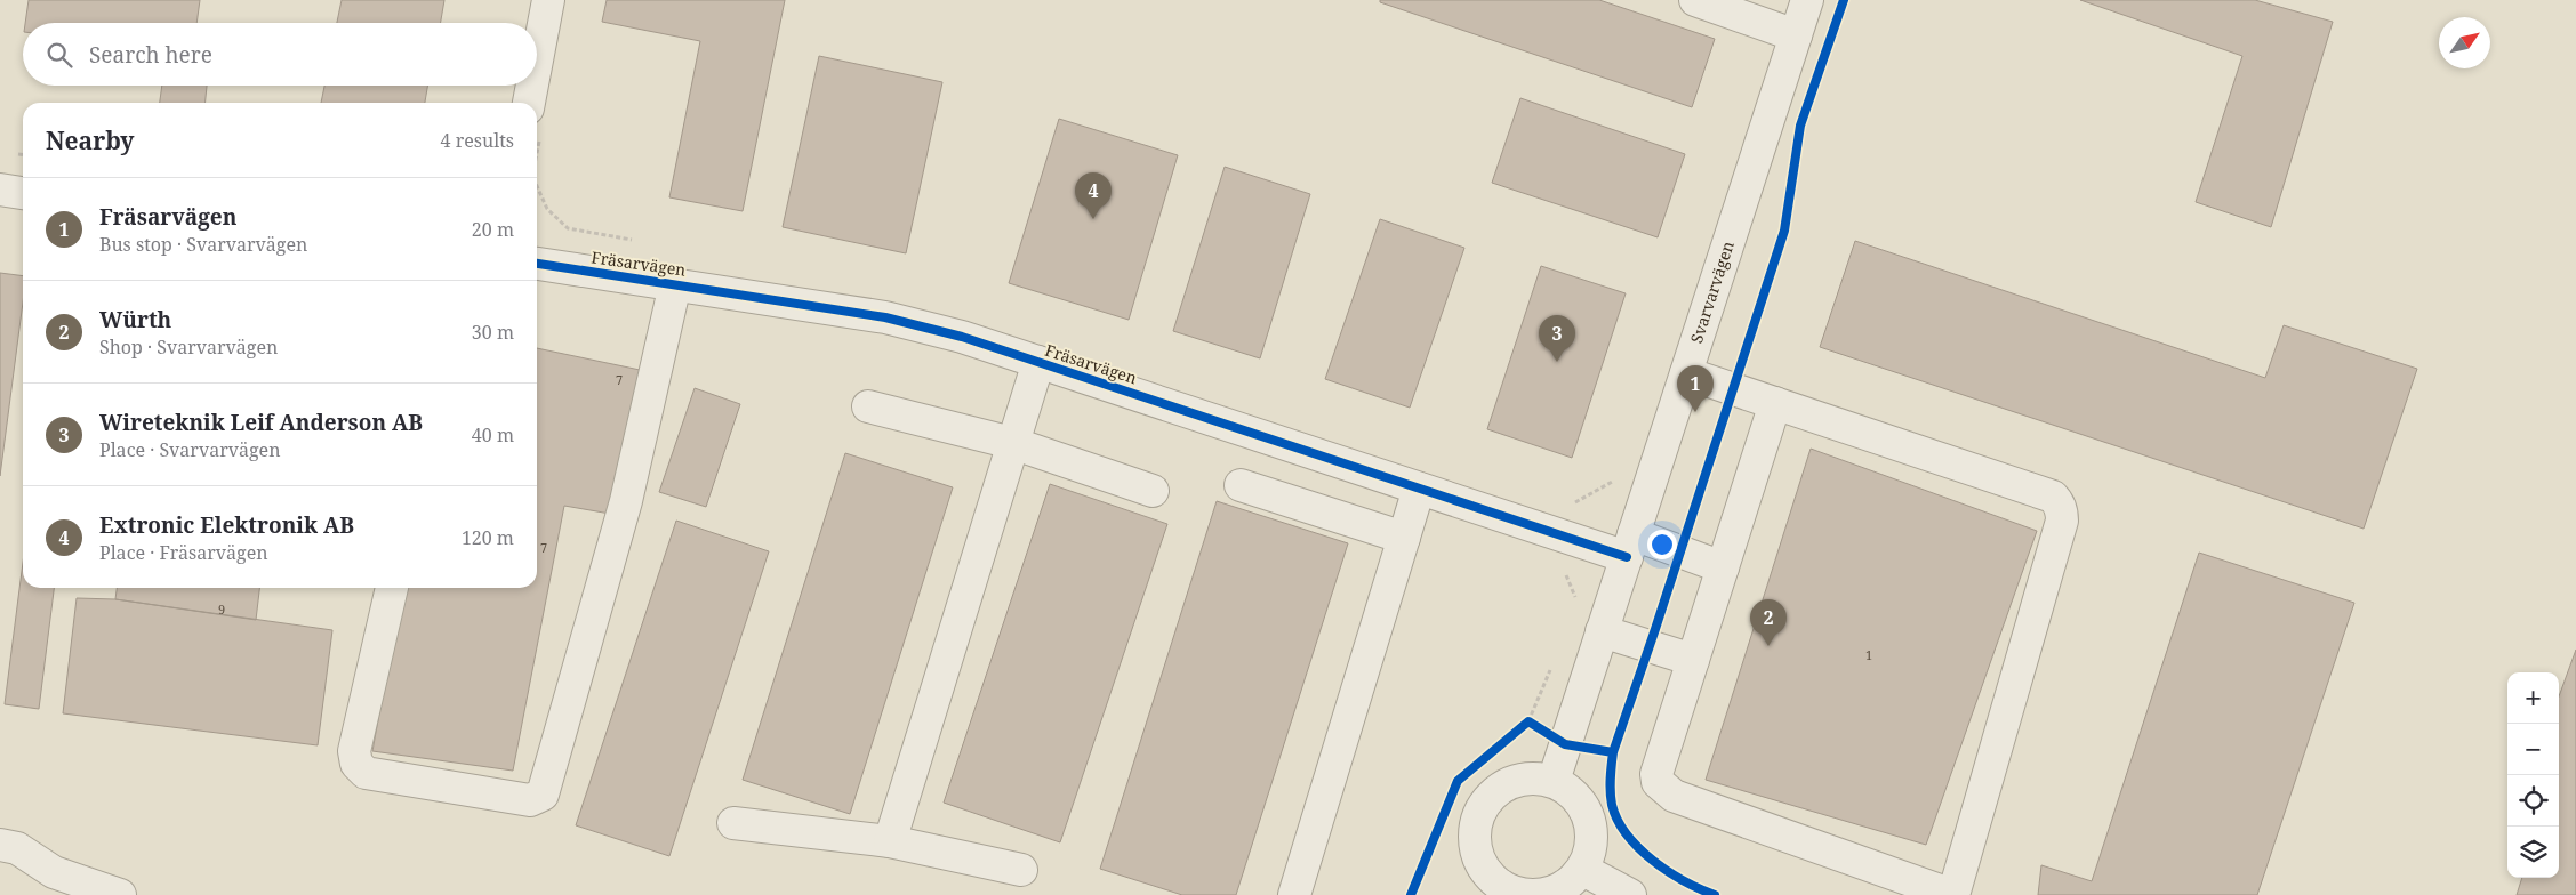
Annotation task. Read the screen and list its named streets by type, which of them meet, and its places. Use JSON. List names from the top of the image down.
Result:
{
  "streets": {
    "street": ["Fräsarvägen", "Svarvarvägen"]
  },
  "crossings": [
    ["Fräsarvägen", "Svarvarvägen"]
  ],
  "house_numbers": [
    "7",
    "7",
    "9",
    "1"
  ],
  "north": "top right",
  "page": {
    "search": "Search here",
    "heading": ["Nearby", "4 results"],
    "pins": [
      "4",
      "3",
      "1",
      "2"
    ],
    "list": [
      {
        "mark": "1",
        "name": "Fräsarvägen",
        "note": "Bus stop · Svarvarvägen",
        "value": "20 m"
      },
      {
        "mark": "2",
        "name": "Würth",
        "note": "Shop · Svarvarvägen",
        "value": "30 m"
      },
      {
        "mark": "3",
        "name": "Wireteknik Leif Anderson AB",
        "note": "Place · Svarvarvägen",
        "value": "40 m"
      },
      {
        "mark": "4",
        "name": "Extronic Elektronik AB",
        "note": "Place · Fräsarvägen",
        "value": "120 m"
      }
    ],
    "map_buttons": ["+", "−"]
  }
}
